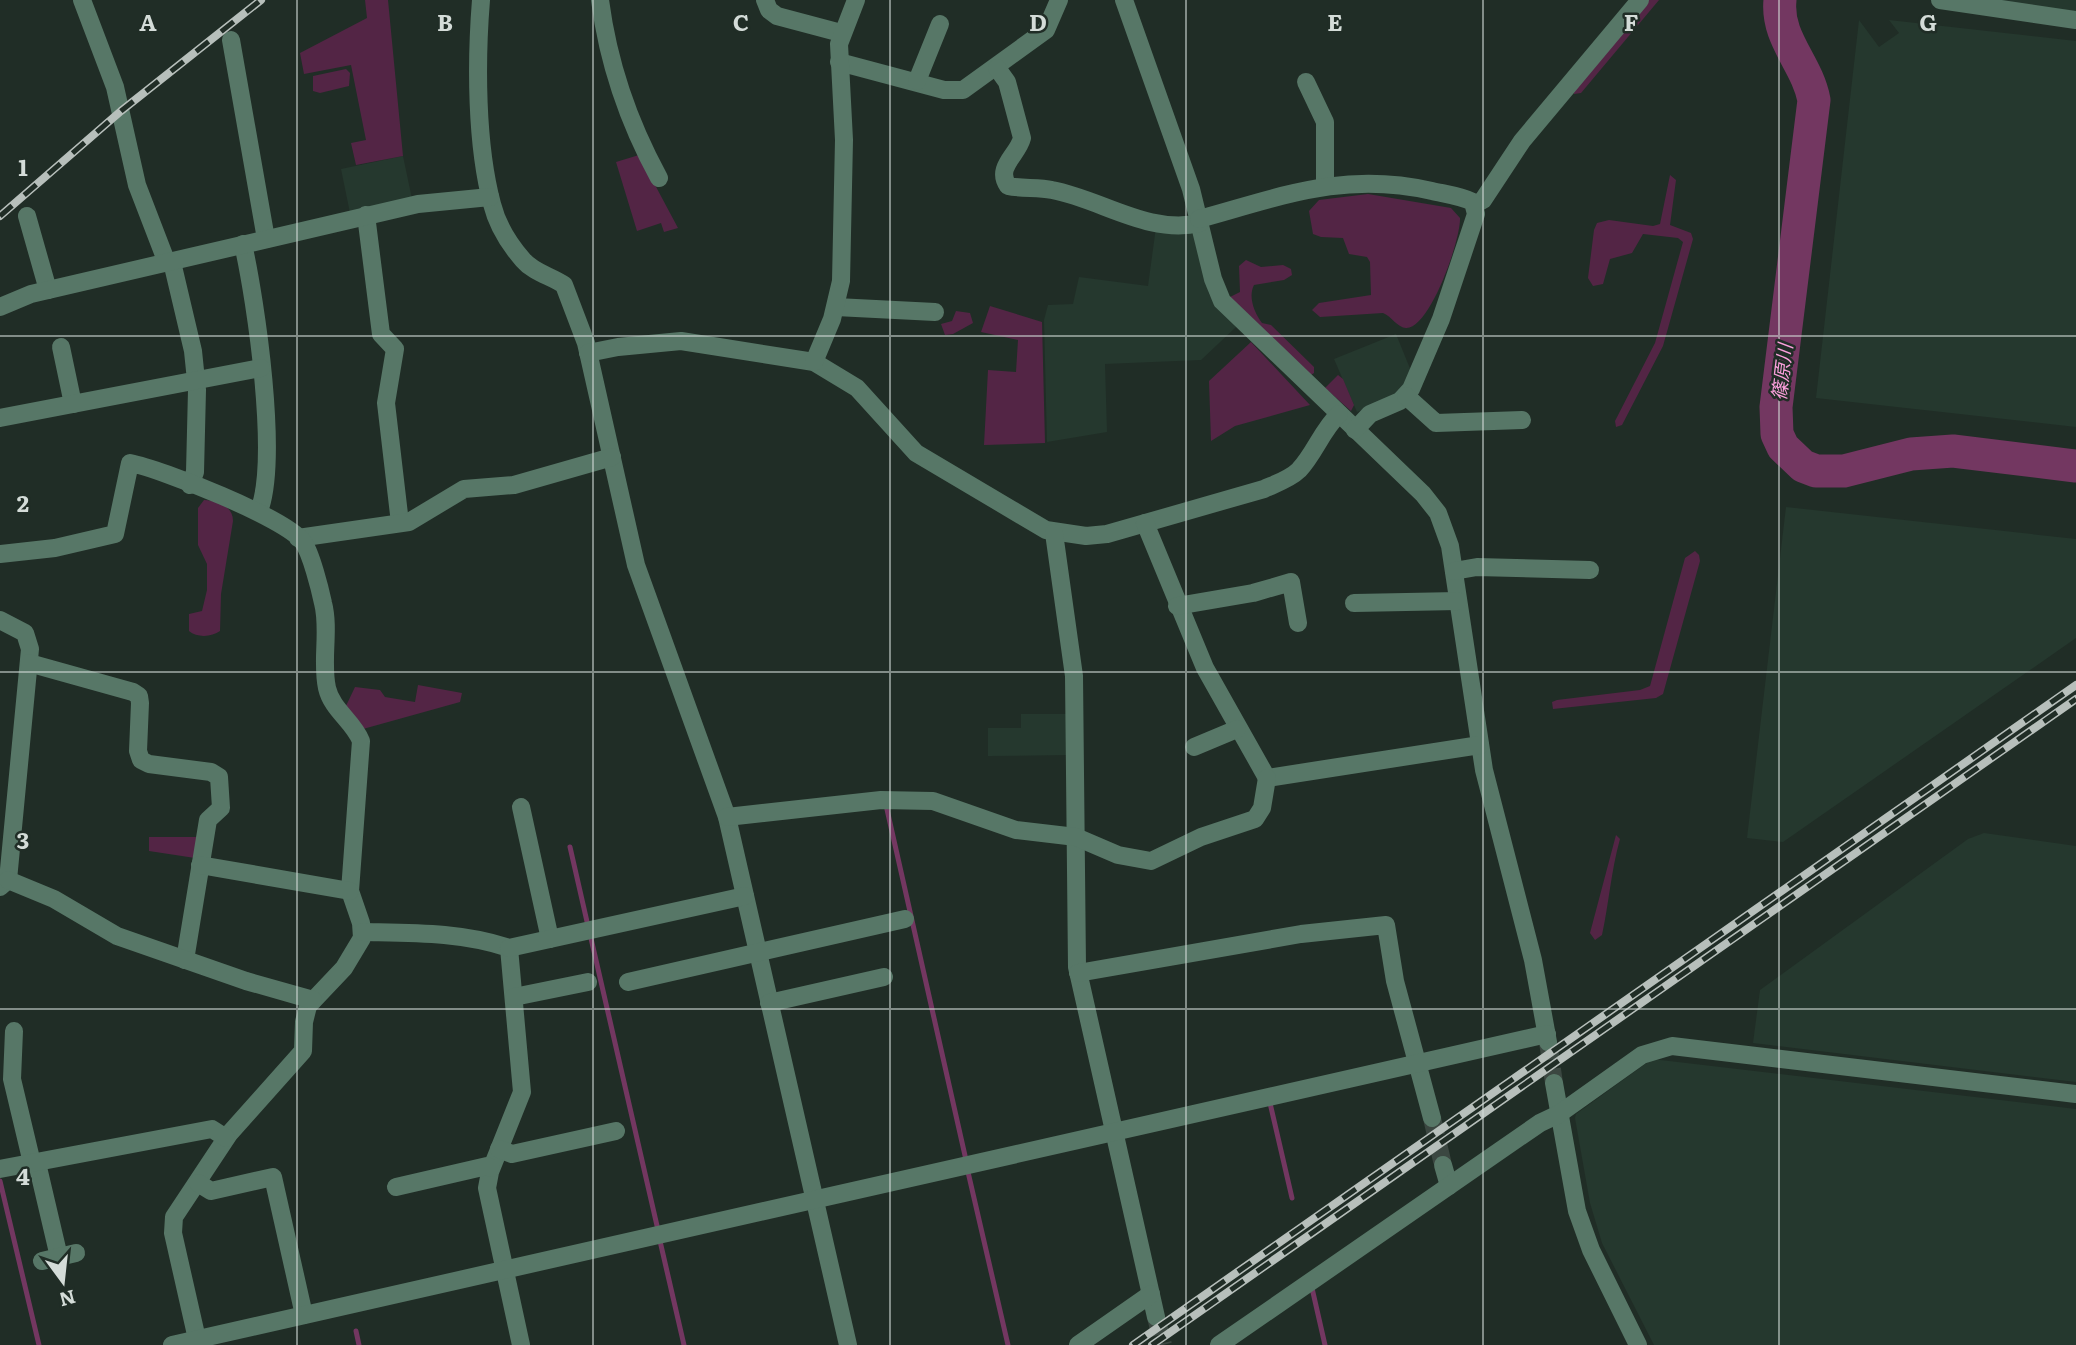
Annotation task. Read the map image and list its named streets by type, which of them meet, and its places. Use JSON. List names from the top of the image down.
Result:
{
  "water": ["篠原川"],
  "north": "bottom",
  "grid": {
    "columns": [
      "A",
      "B",
      "C",
      "D",
      "E",
      "F",
      "G"
    ],
    "rows": [
      "1",
      "2",
      "3",
      "4"
    ]
  }
}
